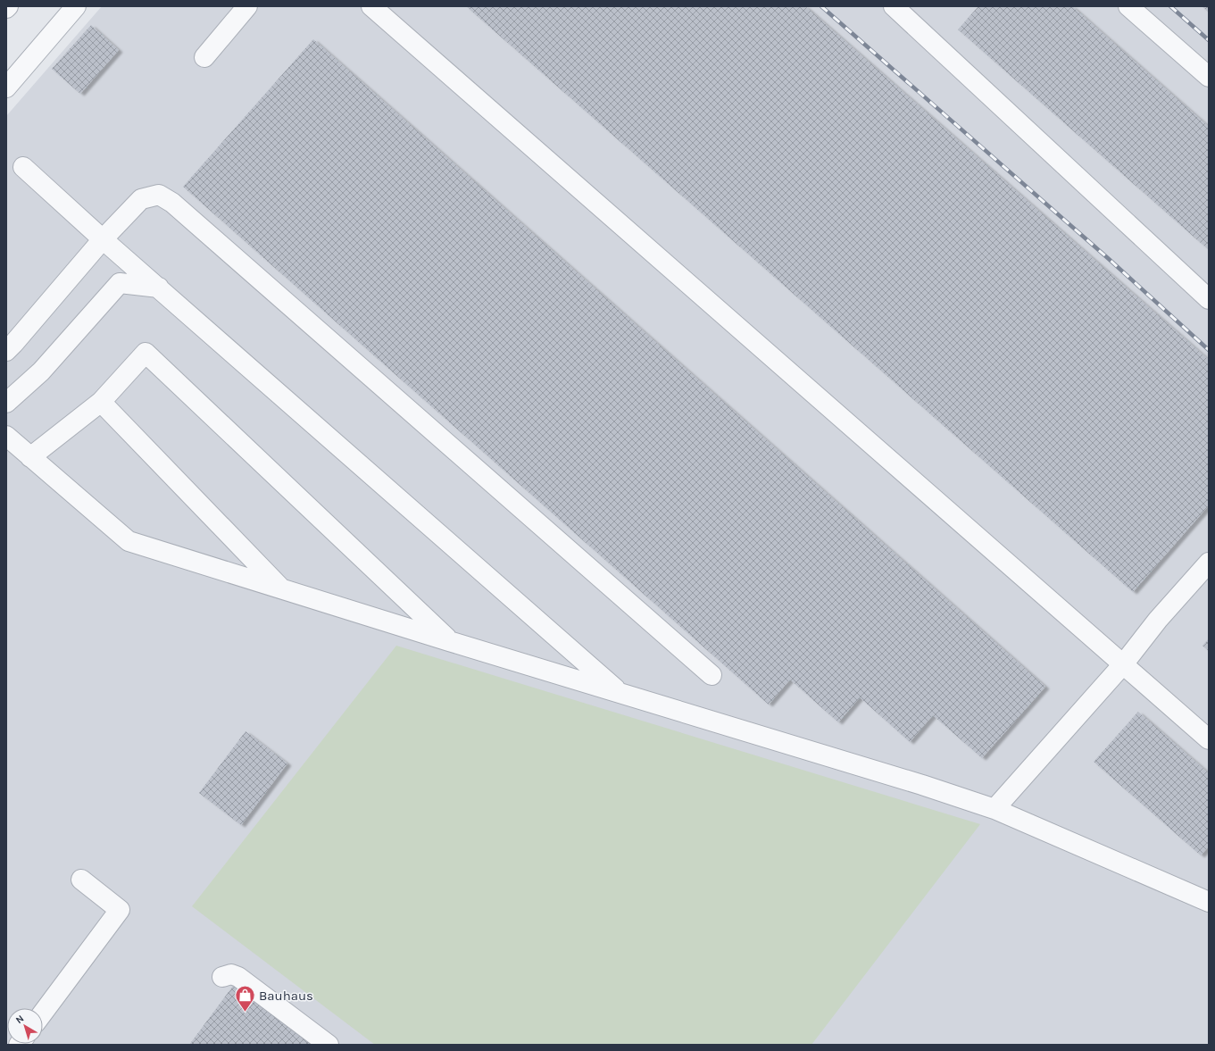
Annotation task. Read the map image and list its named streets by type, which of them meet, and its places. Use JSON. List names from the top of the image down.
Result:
{
  "places": {
    "shop": ["Bauhaus"]
  },
  "north": "top left"
}
